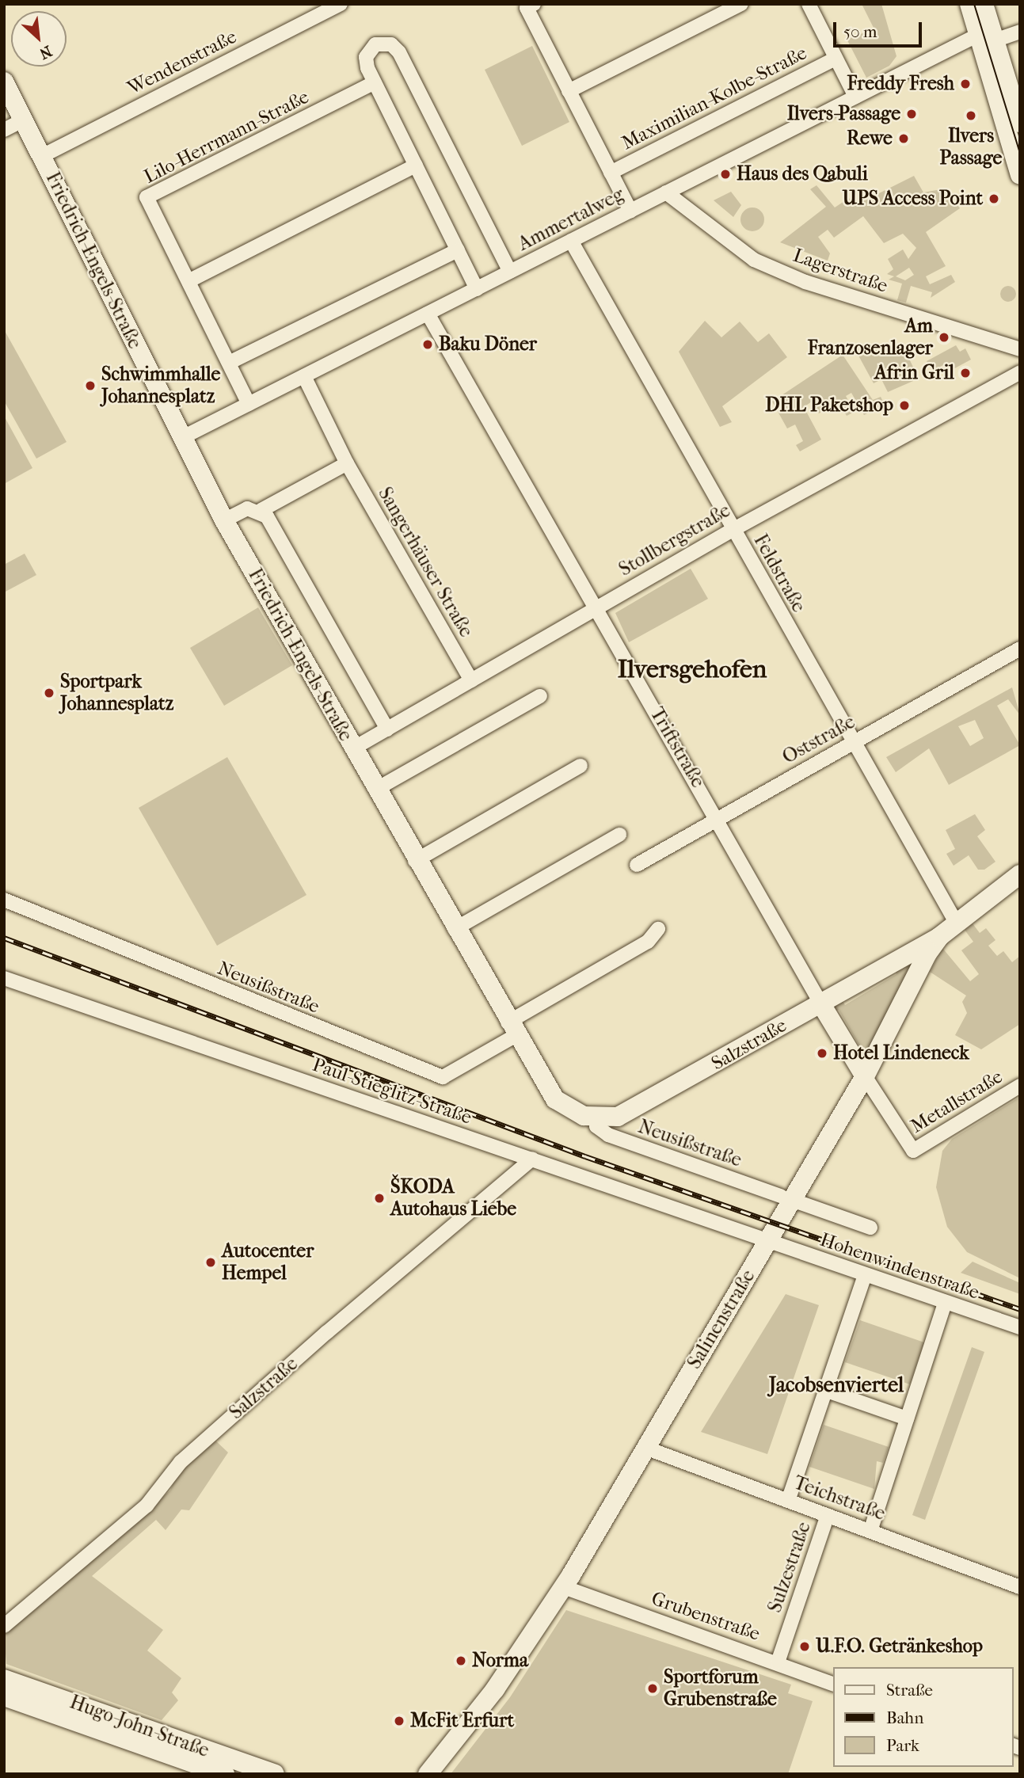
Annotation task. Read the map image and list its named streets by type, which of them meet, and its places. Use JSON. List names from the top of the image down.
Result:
{
  "streets": {
    "street": [
      "Wendenstraße",
      "Maximilian-Kolbe-Straße",
      "Lilo-Herrmann-Straße",
      "Ammertalweg",
      "Friedrich-Engels-Straße",
      "Lagerstraße",
      "Stollbergstraße",
      "Sangerhäuser Straße",
      "Feldstraße",
      "Oststraße",
      "Triftstraße",
      "Neusißstraße",
      "Salzstraße",
      "Paul-Stieglitz-Straße",
      "Metallstraße",
      "Hohenwindenstraße",
      "Salinenstraße",
      "Teichstraße",
      "Sulzestraße",
      "Grubenstraße",
      "Hugo-John-Straße"
    ]
  },
  "crossings": [
    ["Wendenstraße", "Friedrich-Engels-Straße"],
    ["Maximilian-Kolbe-Straße", "Ammertalweg"],
    ["Lilo-Herrmann-Straße", "Ammertalweg"],
    ["Ammertalweg", "Friedrich-Engels-Straße"],
    ["Ammertalweg", "Lagerstraße"],
    ["Ammertalweg", "Sangerhäuser Straße"],
    ["Ammertalweg", "Feldstraße"],
    ["Ammertalweg", "Triftstraße"],
    ["Friedrich-Engels-Straße", "Stollbergstraße"],
    ["Friedrich-Engels-Straße", "Neusißstraße"],
    ["Friedrich-Engels-Straße", "Salzstraße"],
    ["Stollbergstraße", "Sangerhäuser Straße"],
    ["Stollbergstraße", "Feldstraße"],
    ["Stollbergstraße", "Triftstraße"],
    ["Feldstraße", "Oststraße"],
    ["Feldstraße", "Salinenstraße"],
    ["Oststraße", "Triftstraße"],
    ["Triftstraße", "Salzstraße"],
    ["Triftstraße", "Metallstraße"],
    ["Triftstraße", "Salinenstraße"],
    ["Neusißstraße", "Salzstraße"],
    ["Neusißstraße", "Salinenstraße"],
    ["Salzstraße", "Paul-Stieglitz-Straße"],
    ["Salzstraße", "Salinenstraße"],
    ["Paul-Stieglitz-Straße", "Hohenwindenstraße"],
    ["Paul-Stieglitz-Straße", "Salinenstraße"],
    ["Hohenwindenstraße", "Salinenstraße"],
    ["Salinenstraße", "Teichstraße"],
    ["Salinenstraße", "Grubenstraße"],
    ["Teichstraße", "Sulzestraße"],
    ["Sulzestraße", "Grubenstraße"]
  ],
  "districts": ["Ilversgehofen", "Jacobsenviertel"],
  "places": [
    "Freddy Fresh",
    "Ilvers-Passage",
    "Ilvers Passage",
    "Rewe",
    "Haus des Qabuli",
    "UPS Access Point",
    "Am Franzosenlager",
    "Baku Döner",
    "Afrin Gril",
    "Schwimmhalle Johannesplatz",
    "DHL Paketshop",
    "Sportpark Johannesplatz",
    "Hotel Lindeneck",
    "ŠKODA Autohaus Liebe",
    "Autocenter Hempel",
    "U.F.O. Getränkeshop",
    "Norma",
    "Sportforum Grubenstraße",
    "McFit Erfurt"
  ],
  "legend": ["Straße", "Bahn", "Park"],
  "scale_bar": "50 m",
  "north": "bottom right"
}
